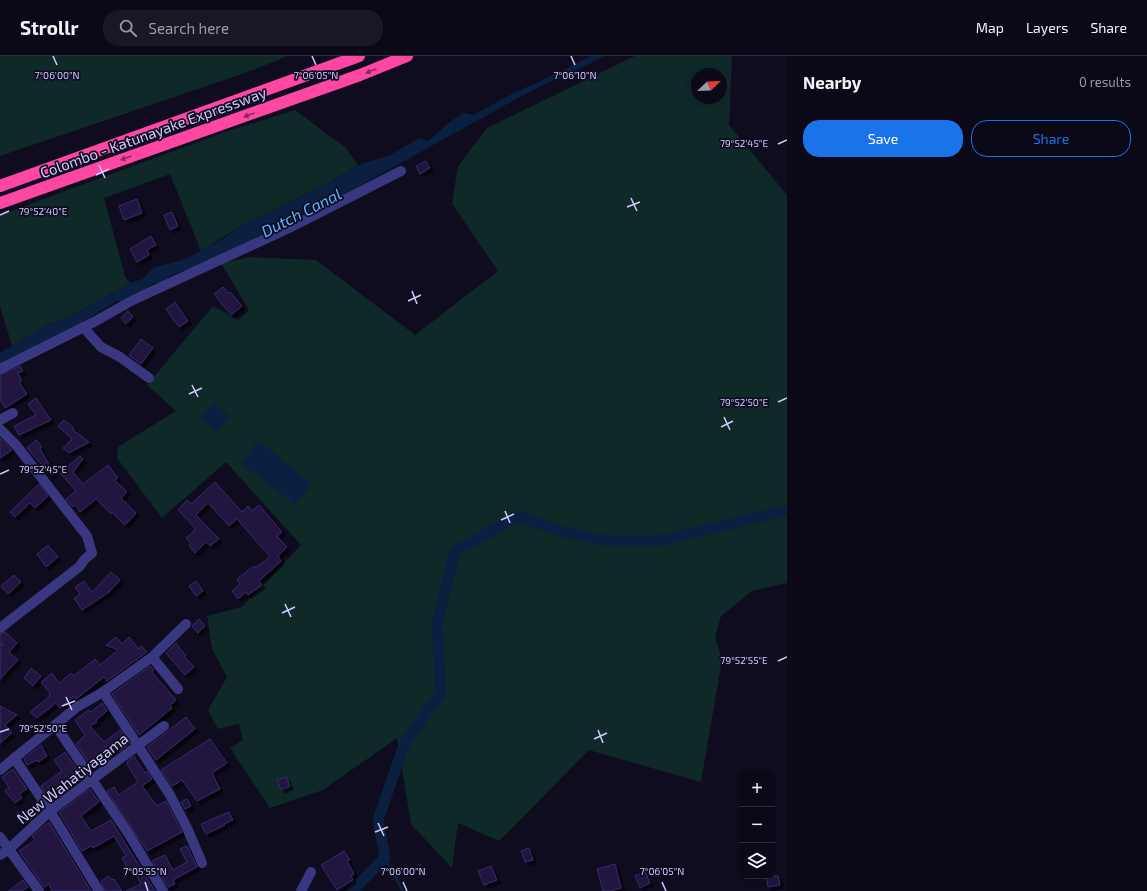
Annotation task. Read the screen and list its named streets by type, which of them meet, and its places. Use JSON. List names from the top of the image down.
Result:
{
  "streets": {
    "highway": ["Colombo - Katunayake Expressway"],
    "street": ["New Wahatiyagama"]
  },
  "water": ["Dutch Canal"],
  "north": "top right",
  "page": {
    "header": "Strollr",
    "search": "Search here",
    "nav": ["Map", "Layers", "Share"],
    "heading": ["Nearby", "0 results"],
    "buttons": ["Save", "Share"],
    "map_buttons": ["+", "−"]
  },
  "coordinates": [
    "7°06'00\"N",
    "7°06'05\"N",
    "7°06'10\"N",
    "79°52'45\"E",
    "79°52'40\"E",
    "79°52'50\"E",
    "79°52'55\"E",
    "7°05'55\"N"
  ]
}
